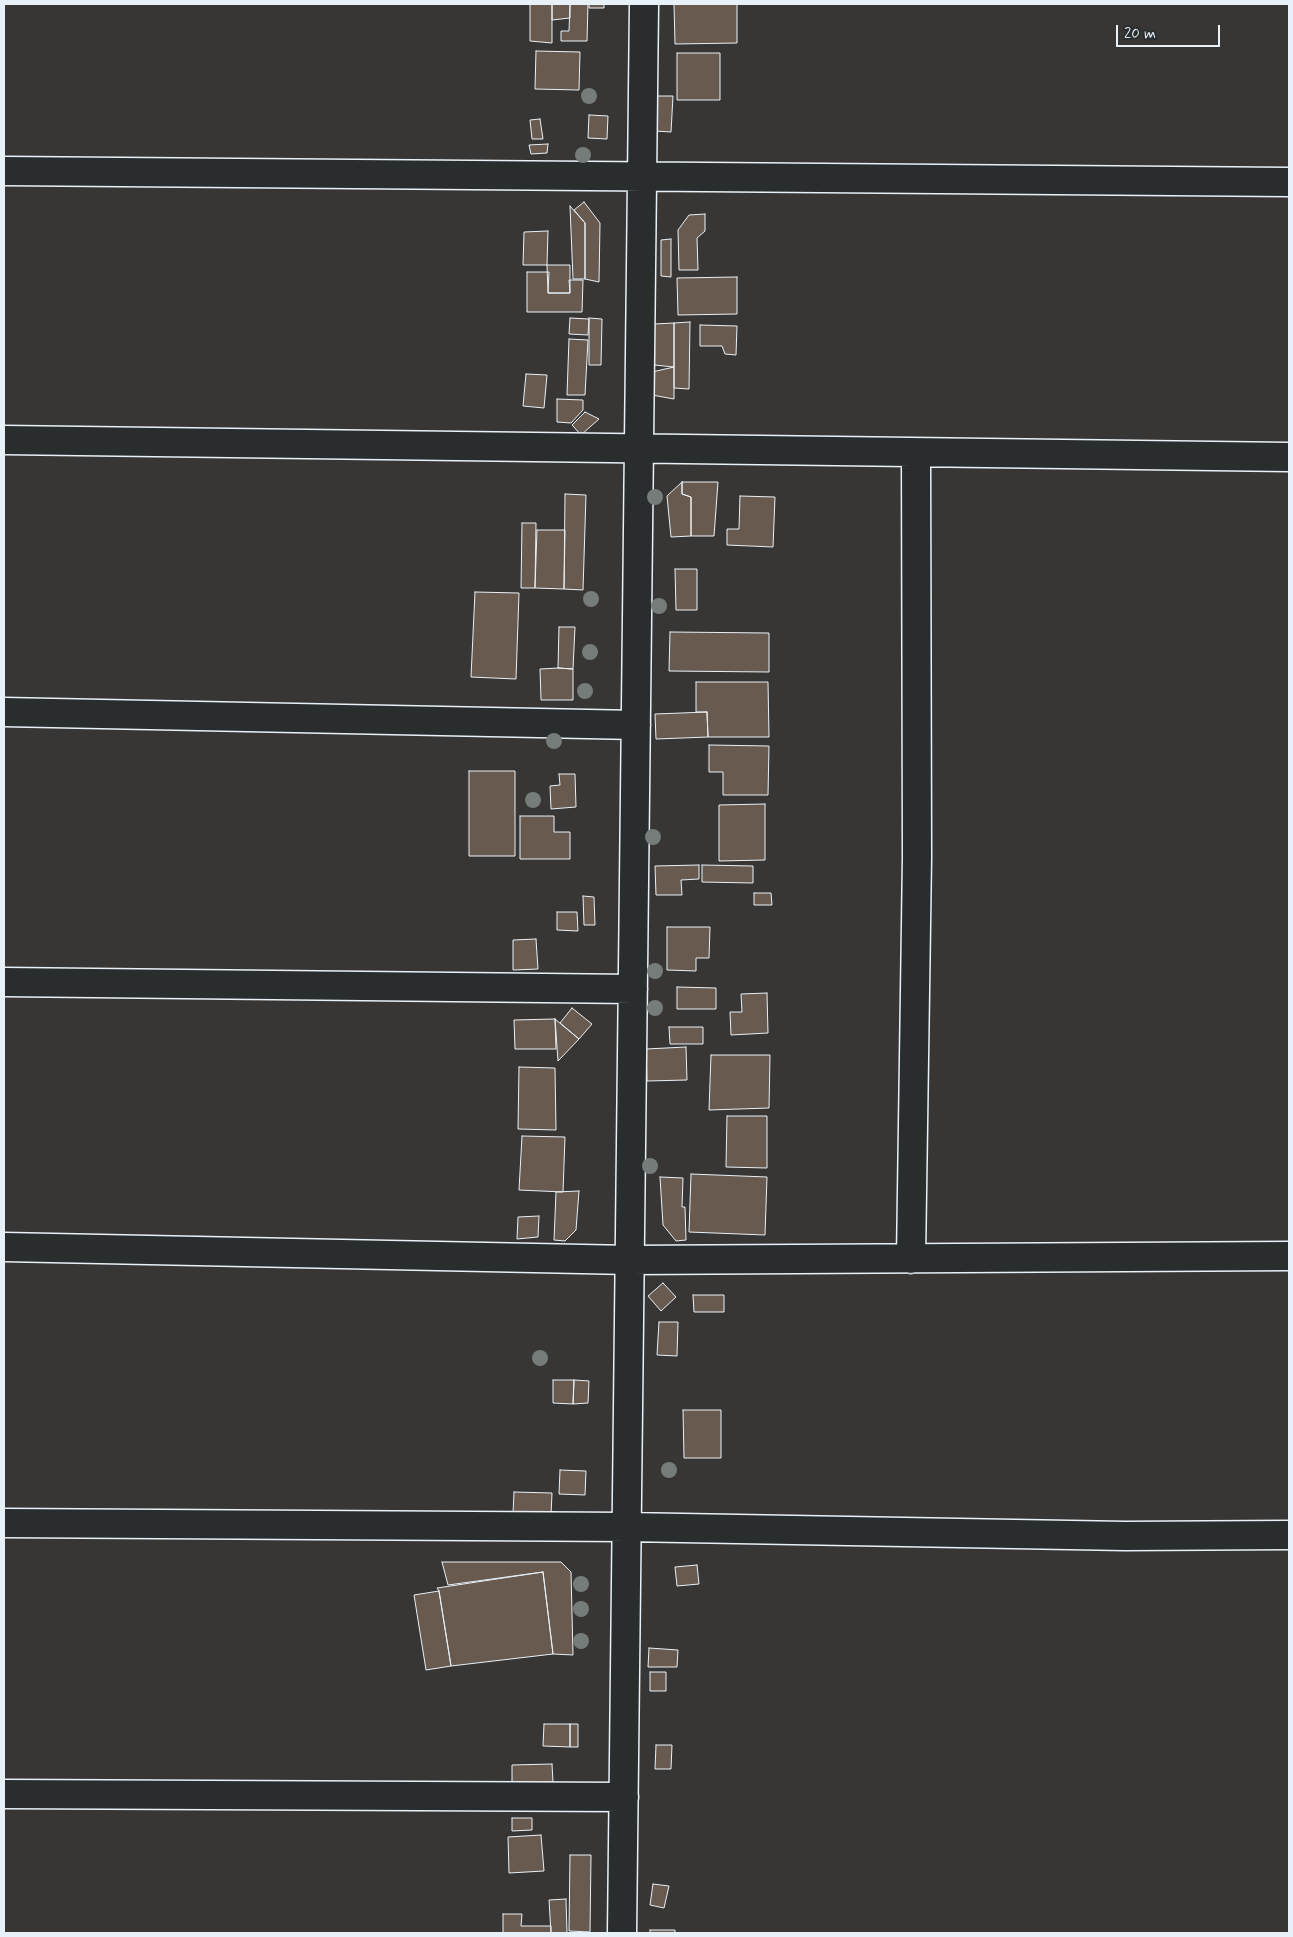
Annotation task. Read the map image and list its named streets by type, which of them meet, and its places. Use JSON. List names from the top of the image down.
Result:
{
  "scale_bar": "20 m"
}
